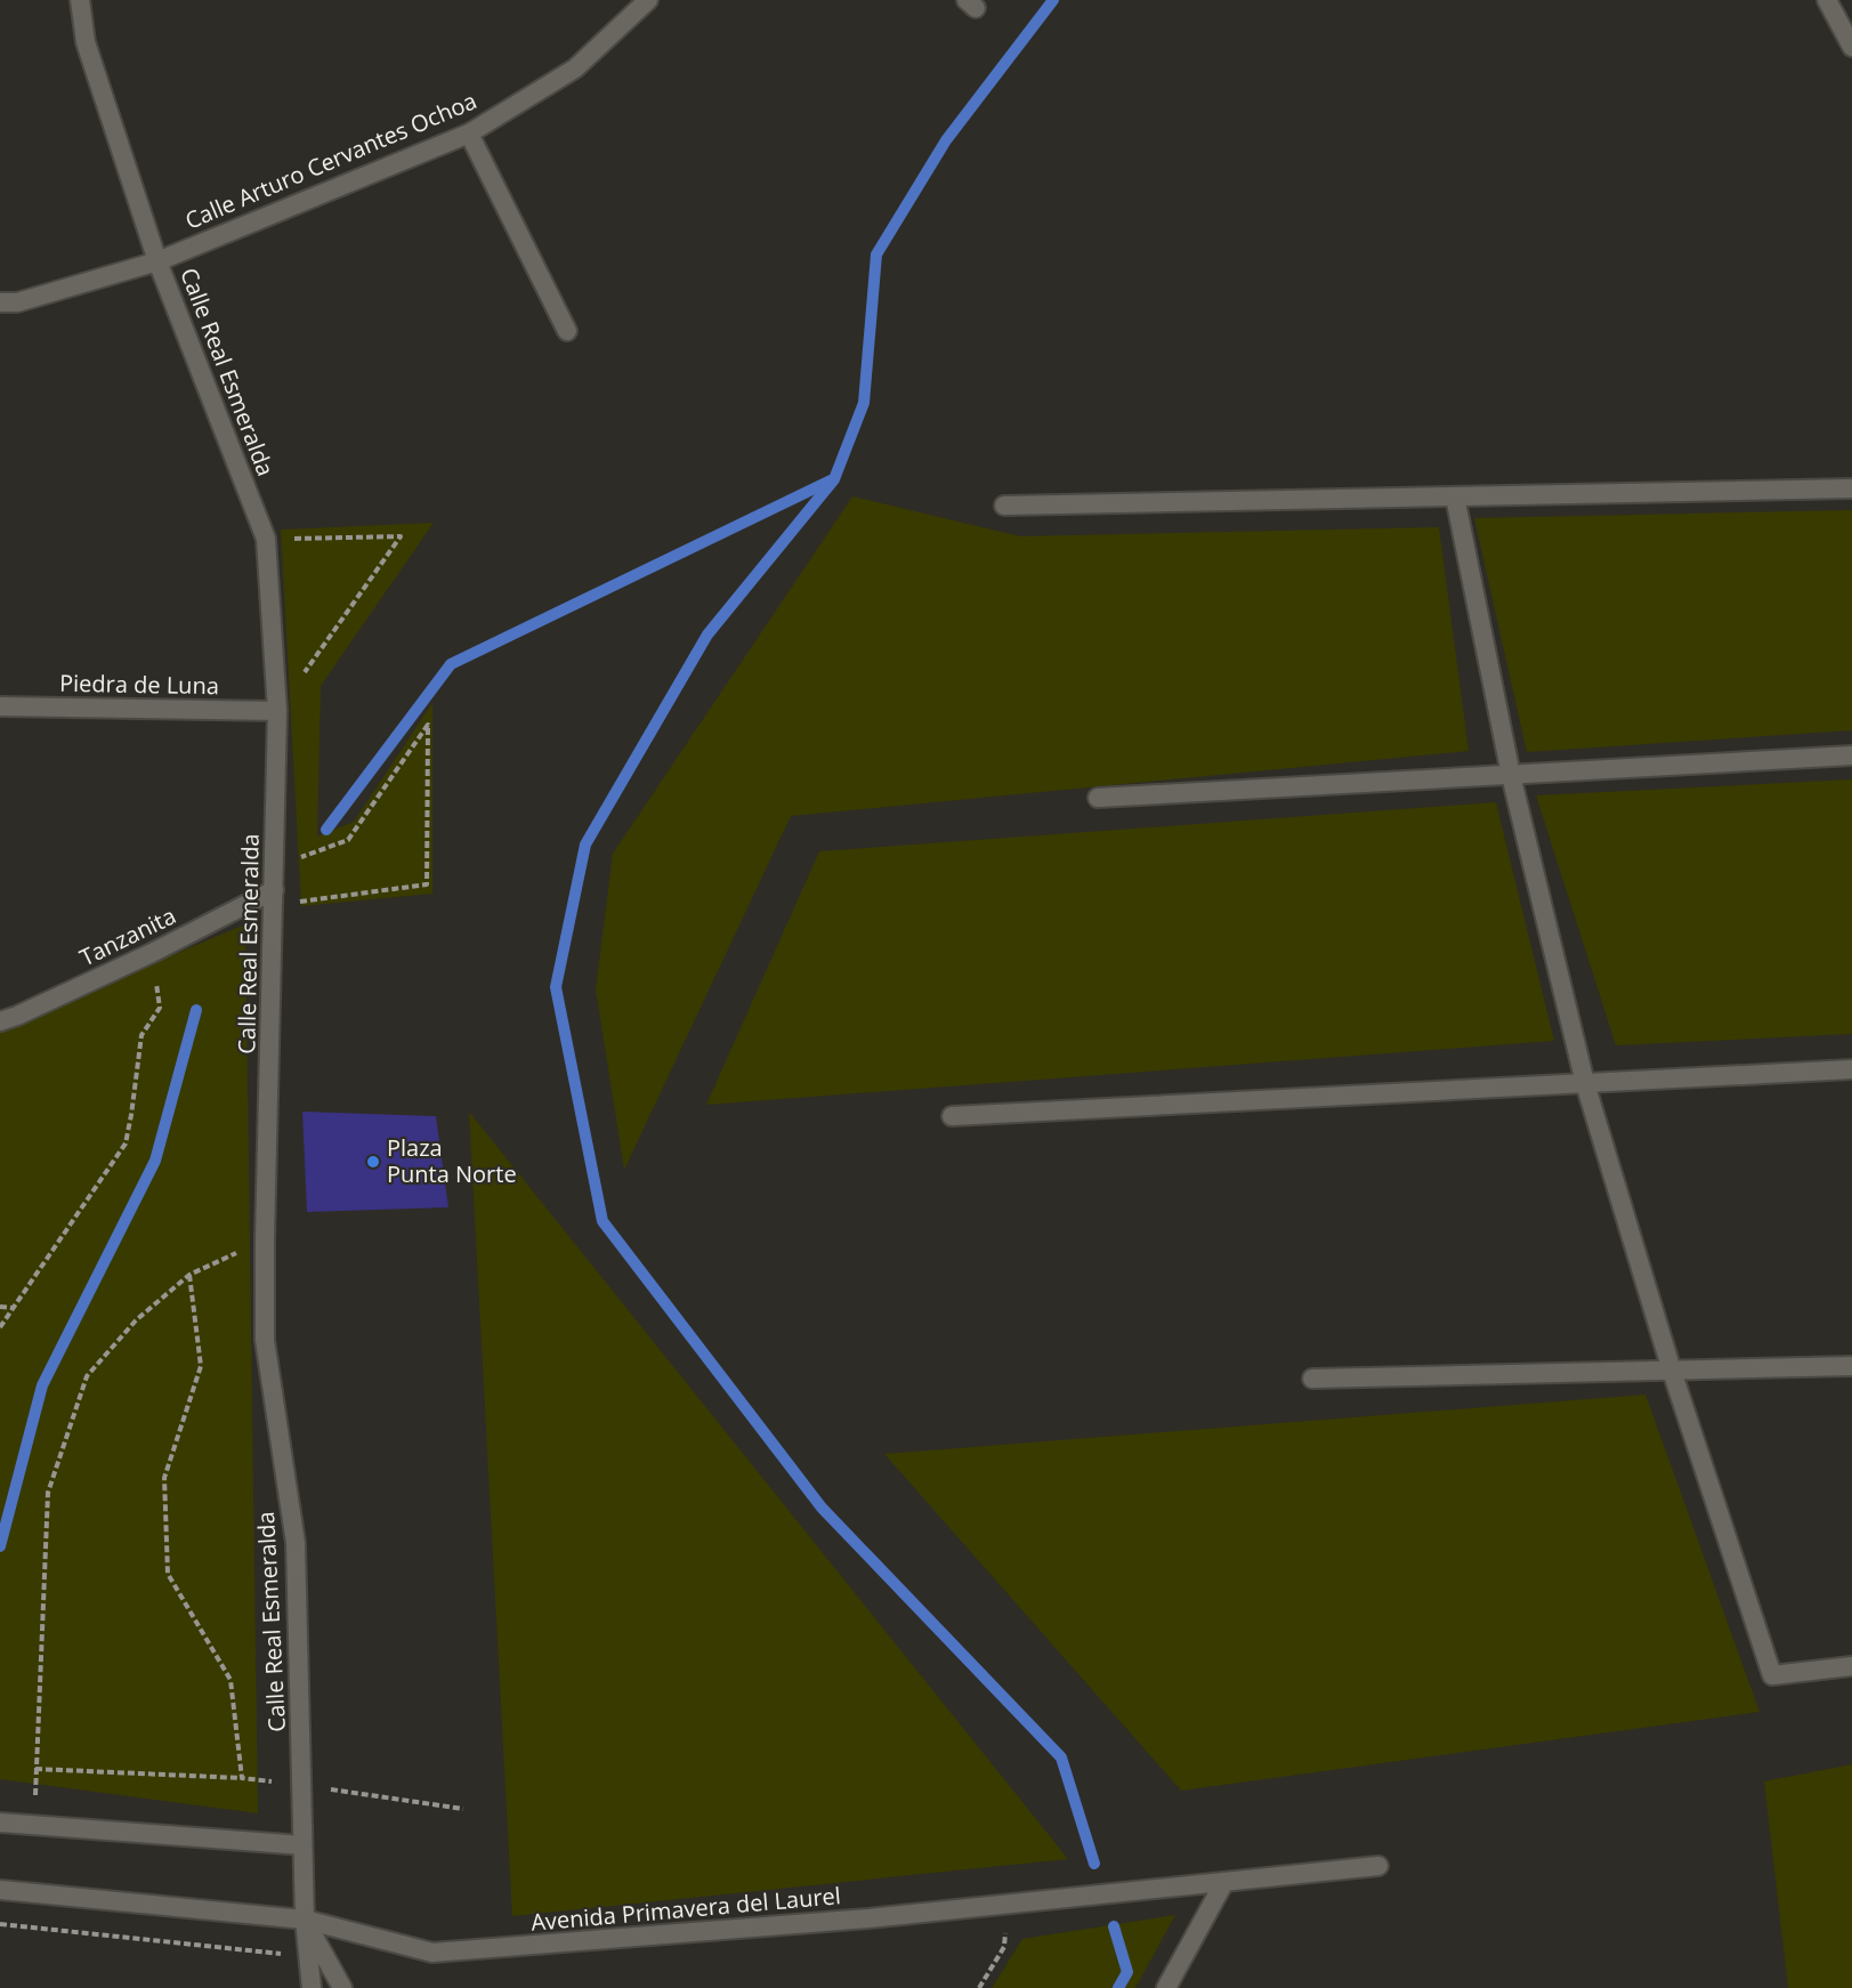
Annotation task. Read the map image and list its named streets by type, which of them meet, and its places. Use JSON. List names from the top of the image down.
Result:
{
  "streets": {
    "street": [
      "Calle Arturo Cervantes Ochoa",
      "Calle Real Esmeralda",
      "Piedra de Luna",
      "Tanzanita",
      "Avenida Primavera del Laurel"
    ]
  },
  "crossings": [
    ["Calle Arturo Cervantes Ochoa", "Calle Real Esmeralda"],
    ["Calle Real Esmeralda", "Piedra de Luna"],
    ["Calle Real Esmeralda", "Tanzanita"],
    ["Calle Real Esmeralda", "Avenida Primavera del Laurel"]
  ],
  "places": ["Plaza Punta Norte"]
}
